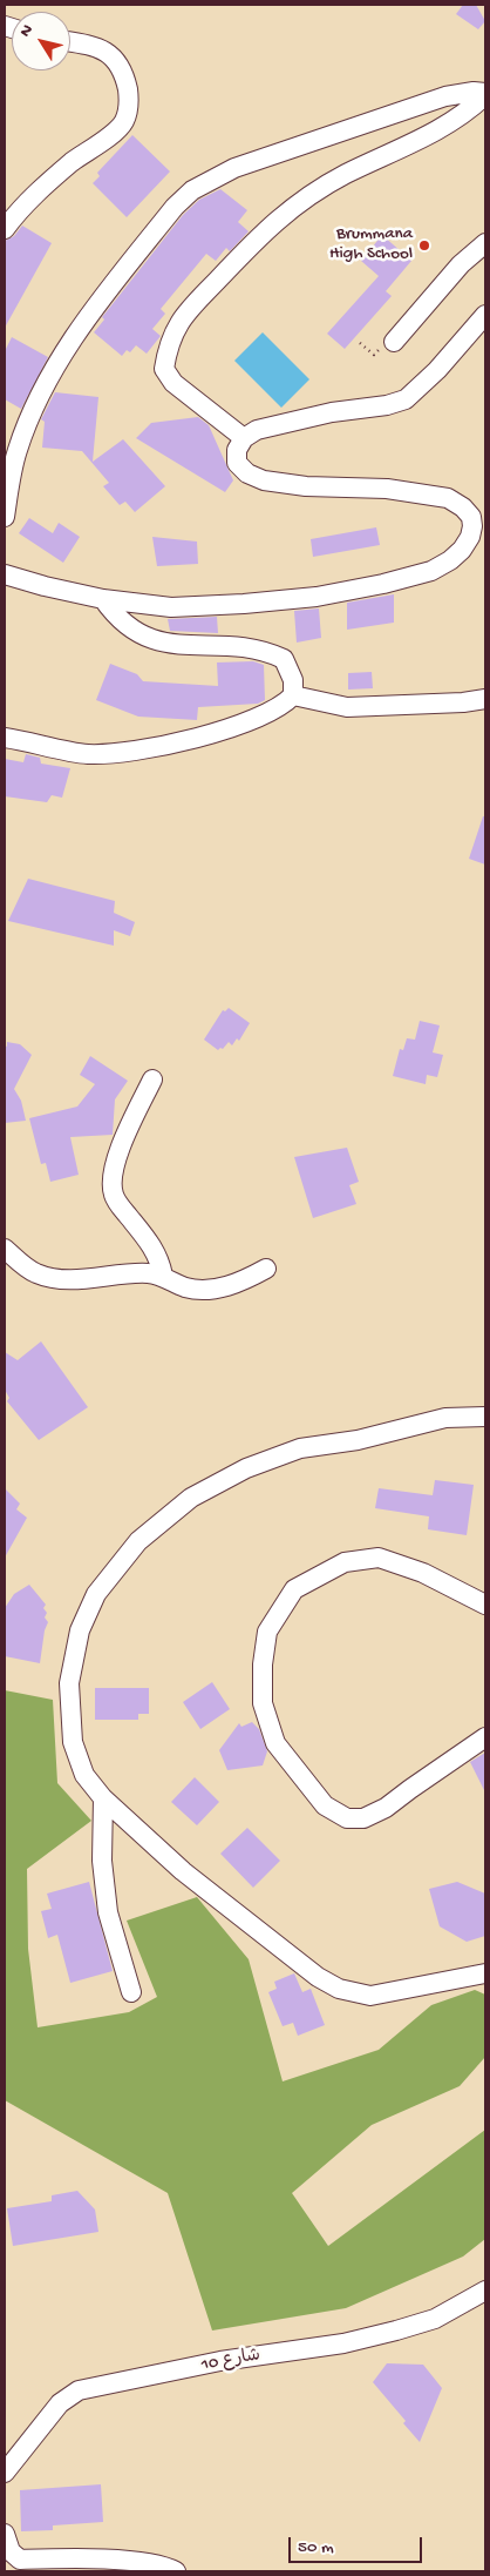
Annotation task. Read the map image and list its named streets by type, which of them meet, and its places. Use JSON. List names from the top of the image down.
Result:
{
  "streets": {
    "street": ["شارع 10"]
  },
  "places": ["Brummana High School"],
  "scale_bar": "50 m",
  "north": "top left"
}
